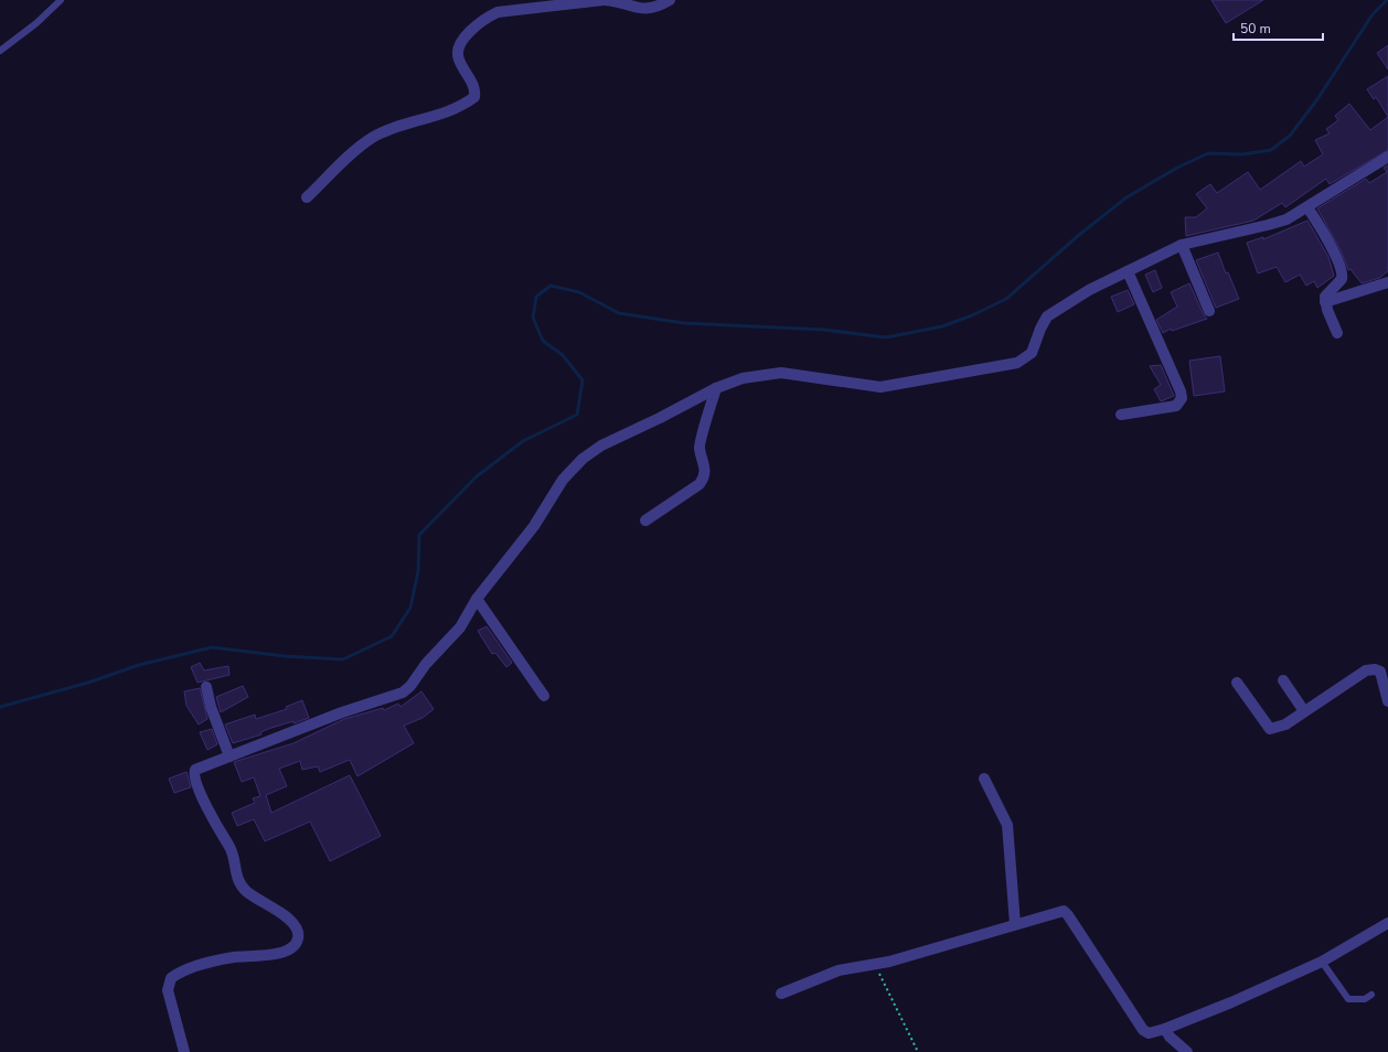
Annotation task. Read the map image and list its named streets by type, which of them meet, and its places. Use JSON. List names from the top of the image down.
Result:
{
  "scale_bar": "50 m"
}
